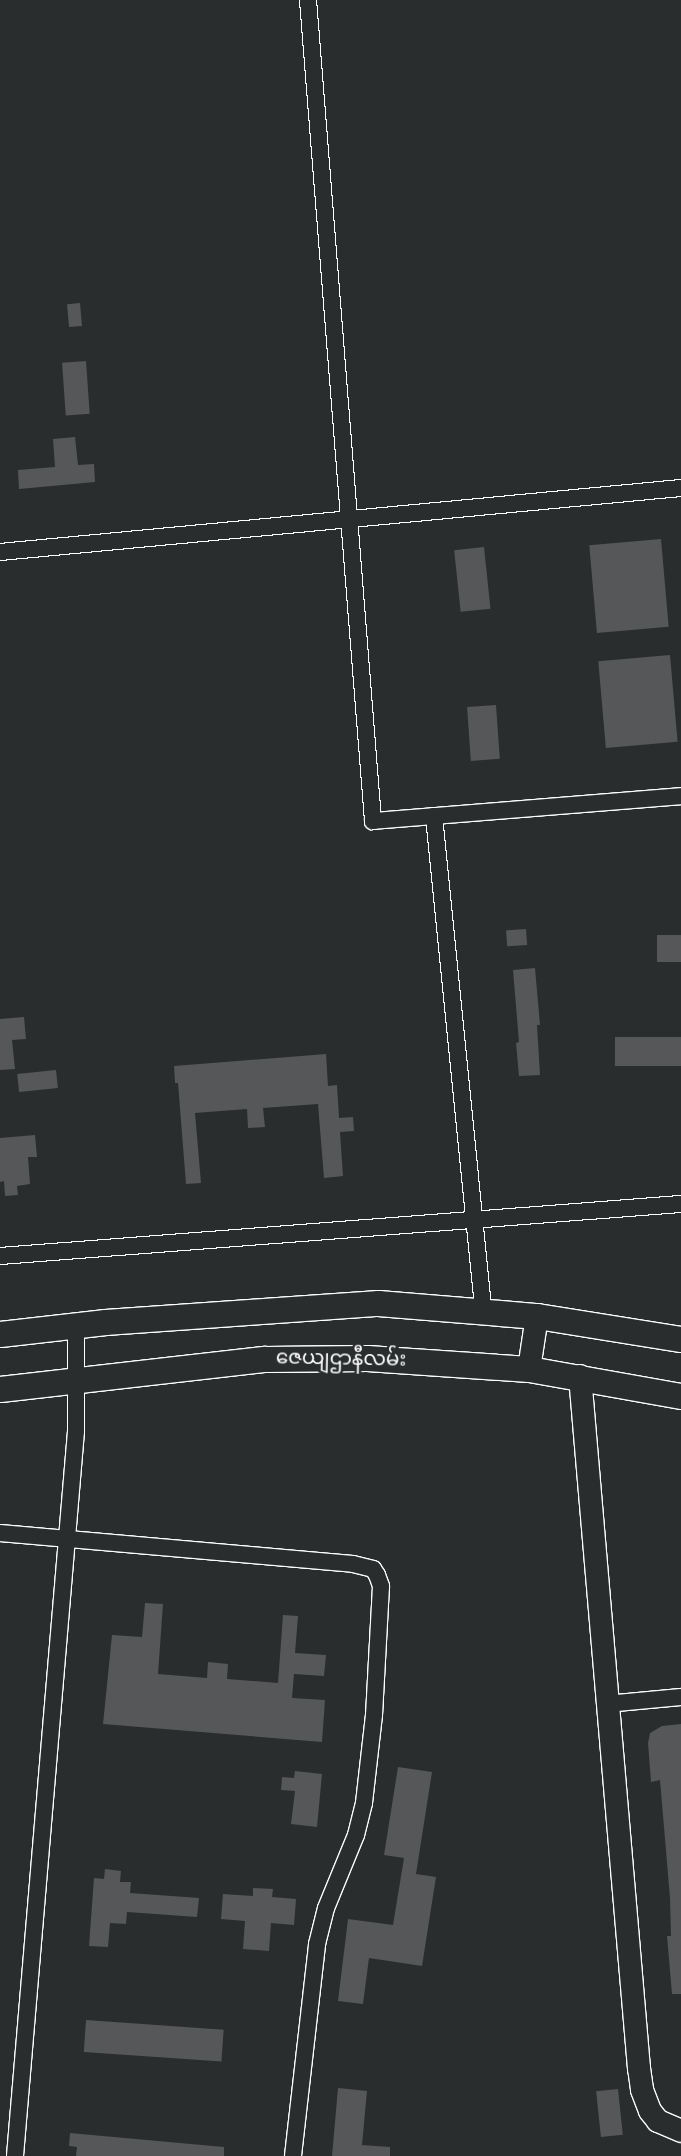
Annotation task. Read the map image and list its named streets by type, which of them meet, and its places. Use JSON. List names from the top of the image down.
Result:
{
  "streets": {
    "main road": ["ဇေယျဌာနီလမ်း"]
  }
}
